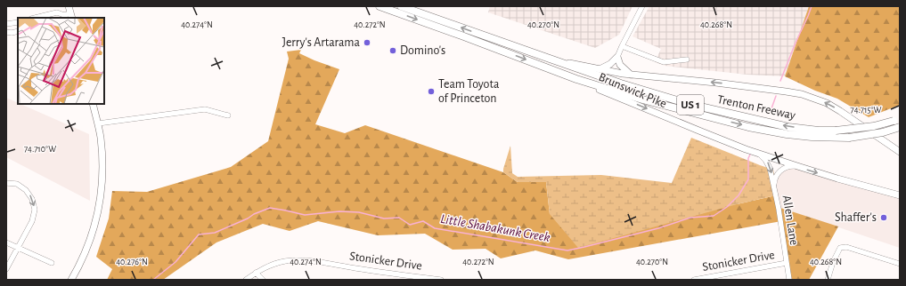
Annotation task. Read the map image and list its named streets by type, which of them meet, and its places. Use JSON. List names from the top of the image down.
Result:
{
  "streets": {
    "highway": ["Brunswick Pike", "US 1", "Trenton Freeway"],
    "street": ["Allen Lane", "Stonicker Drive"]
  },
  "crossings": [
    ["Brunswick Pike", "Trenton Freeway"],
    ["Brunswick Pike", "Allen Lane"],
    ["Allen Lane", "Stonicker Drive"]
  ],
  "water": ["Little Shabakunk Creek"],
  "places": [
    "Jerry's Artarama",
    "Domino's",
    "Team Toyota of Princeton",
    "Shaffer's"
  ],
  "coordinates": [
    "40.274°N",
    "40.272°N",
    "40.270°N",
    "40.268°N",
    "74.715°W",
    "74.710°W",
    "40.276°N"
  ]
}
